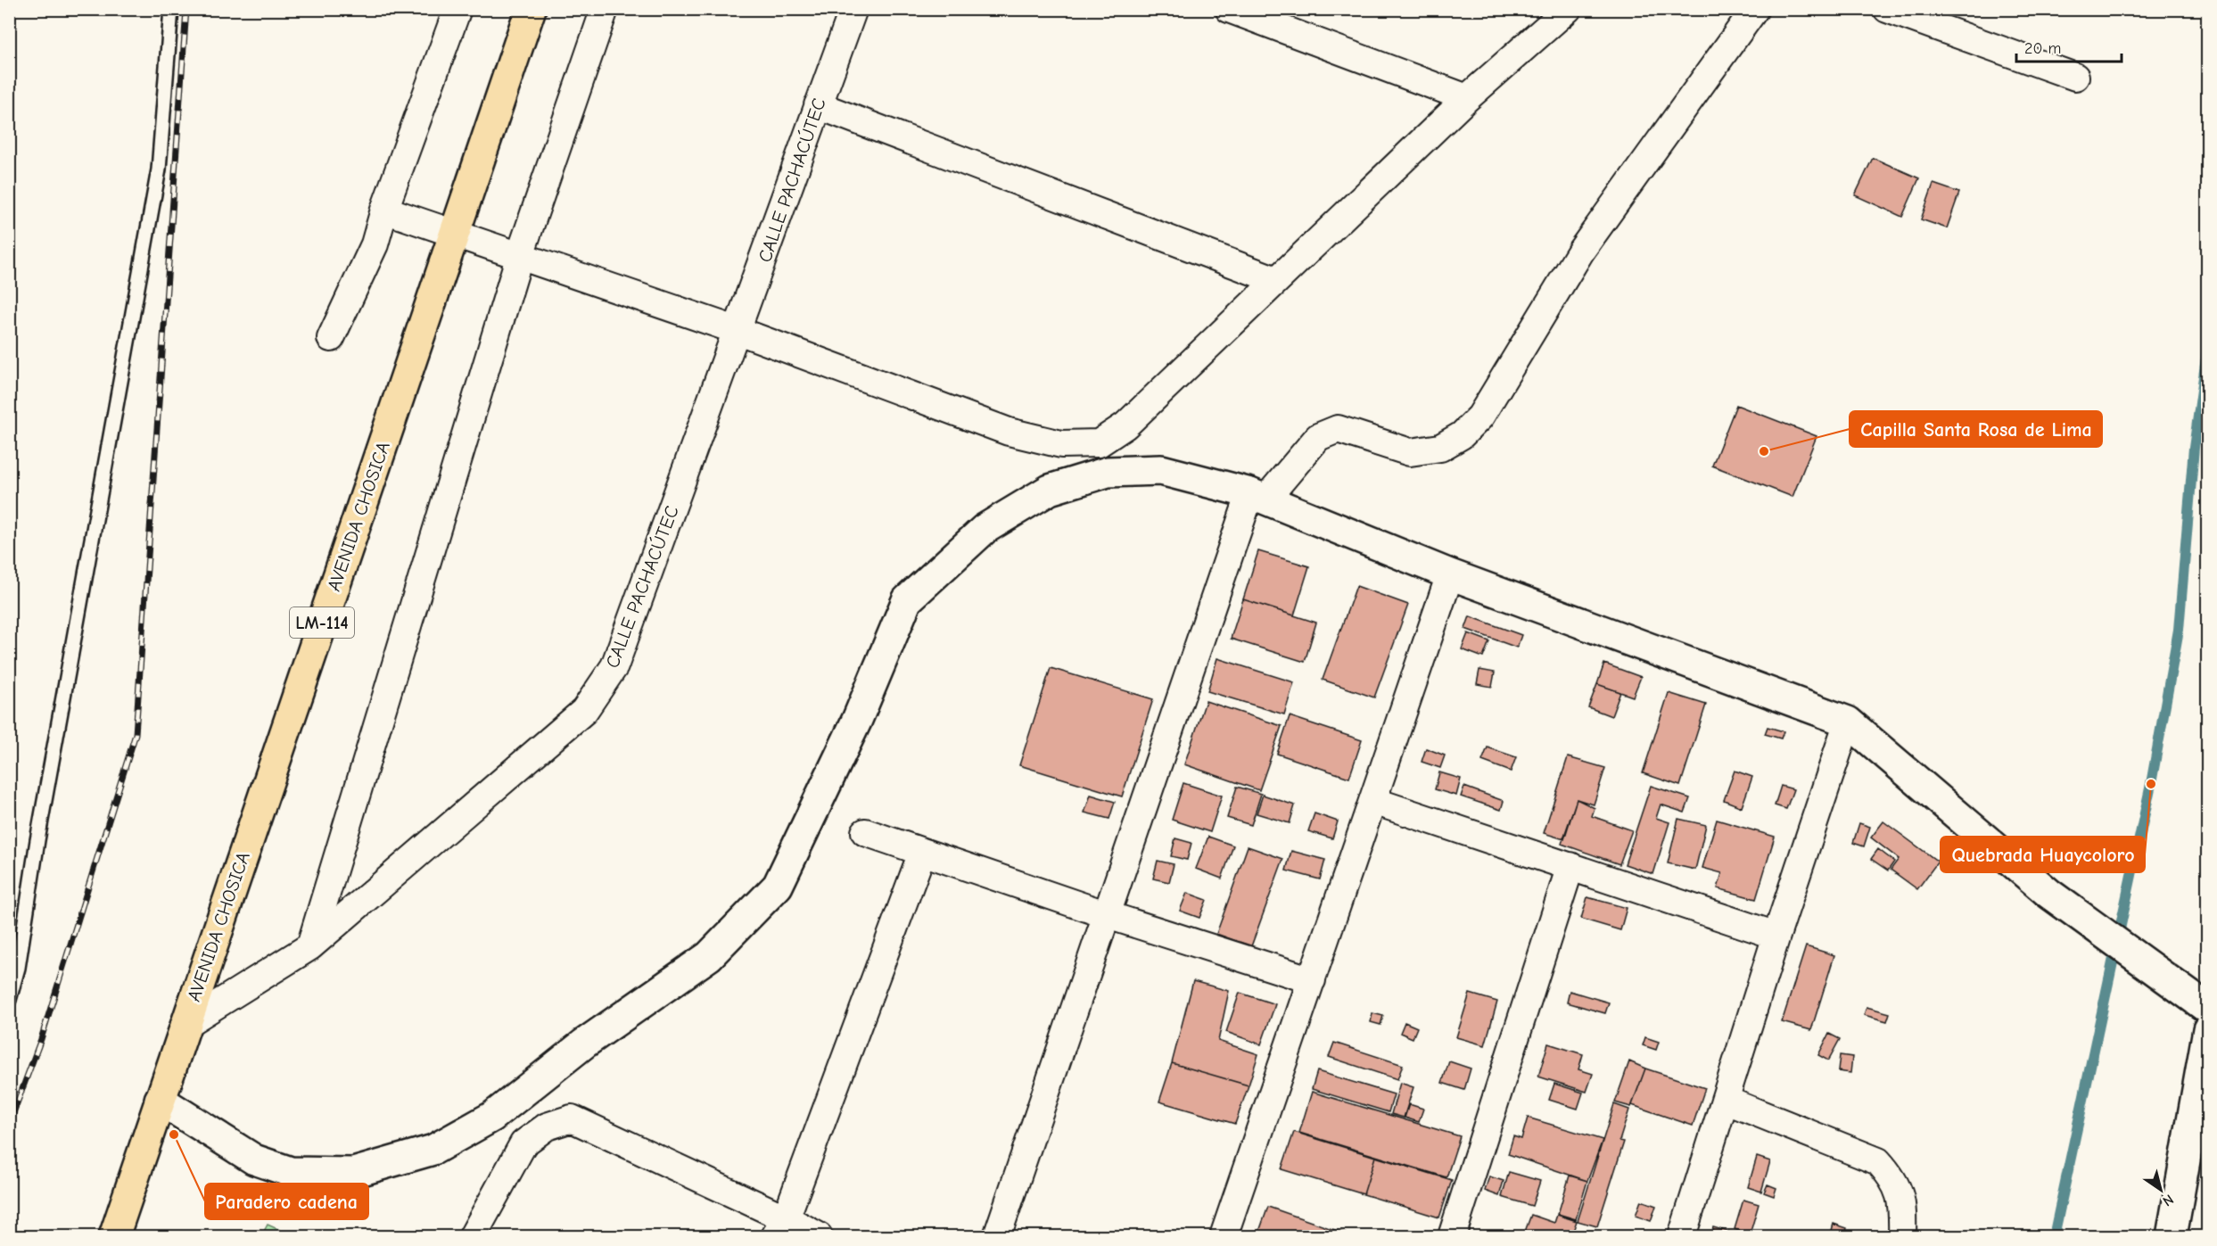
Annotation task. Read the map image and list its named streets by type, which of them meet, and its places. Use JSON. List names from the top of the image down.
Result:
{
  "streets": {
    "main road": ["AVENIDA CHOSICA", "LM-114"],
    "street": ["CALLE PACHACÚTEC"]
  },
  "crossings": [
    ["CALLE PACHACÚTEC", "AVENIDA CHOSICA"]
  ],
  "places": ["Capilla Santa Rosa de Lima", "Quebrada Huaycoloro", "Paradero cadena"],
  "scale_bar": "20 m",
  "north": "bottom right"
}
